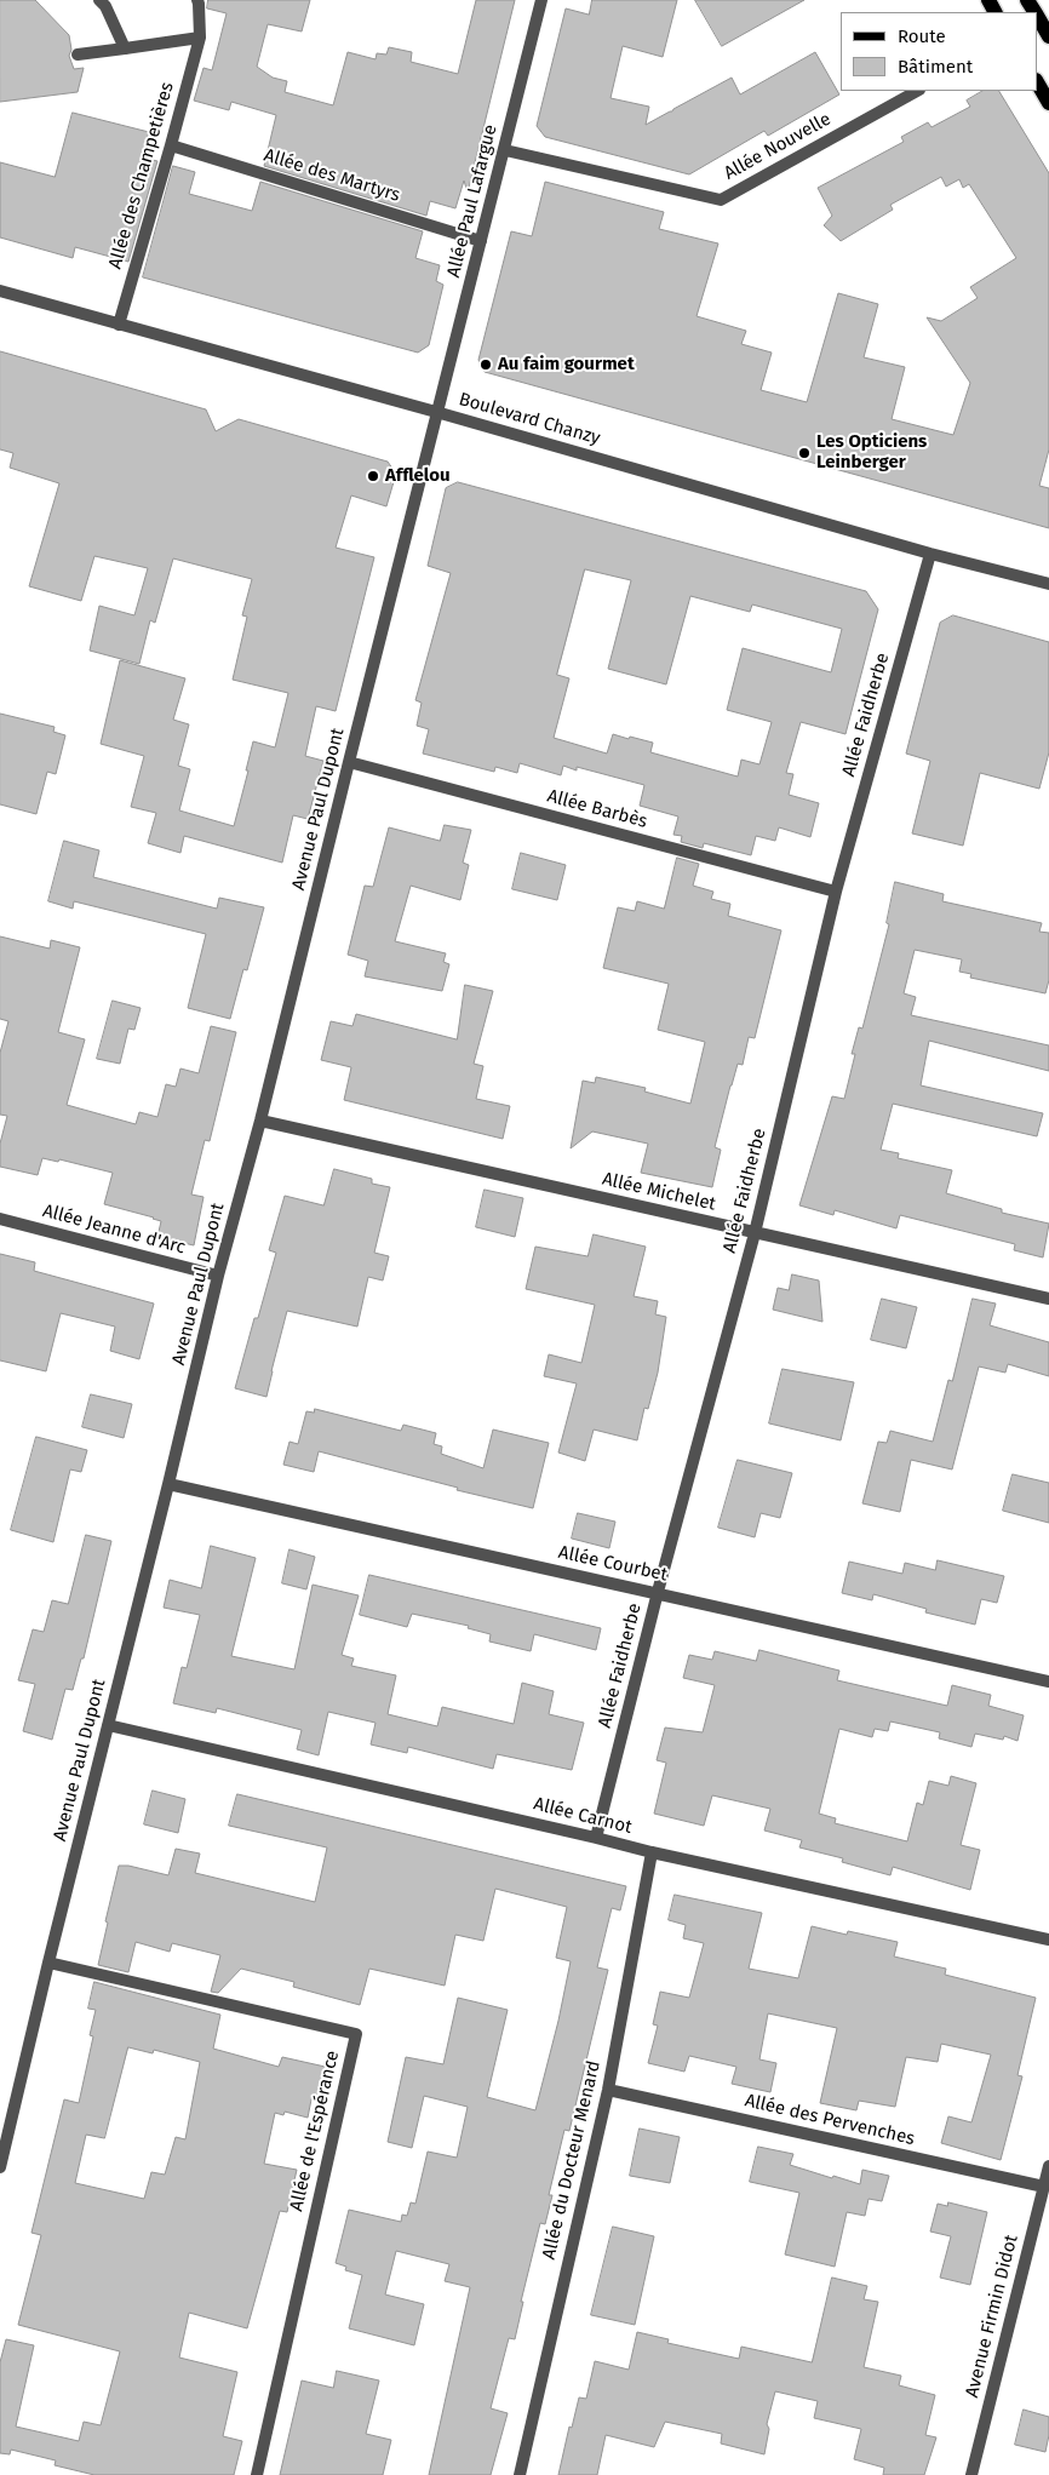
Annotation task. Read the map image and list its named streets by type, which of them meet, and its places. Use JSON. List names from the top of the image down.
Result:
{
  "streets": {
    "street": [
      "Allée Nouvelle",
      "Allée des Champetières",
      "Allée des Martyrs",
      "Allée Paul Lafargue",
      "Boulevard Chanzy",
      "Allée Faidherbe",
      "Avenue Paul Dupont",
      "Allée Barbès",
      "Allée Michelet",
      "Allée Jeanne d'Arc",
      "Allée Courbet",
      "Allée Carnot",
      "Allée des Pervenches",
      "Allée de l'Espérance",
      "Allée du Docteur Menard",
      "Avenue Firmin Didot"
    ]
  },
  "crossings": [
    ["Allée Nouvelle", "Allée Paul Lafargue"],
    ["Allée des Champetières", "Allée des Martyrs"],
    ["Allée des Champetières", "Boulevard Chanzy"],
    ["Allée des Martyrs", "Allée Paul Lafargue"],
    ["Allée Paul Lafargue", "Boulevard Chanzy"],
    ["Allée Paul Lafargue", "Avenue Paul Dupont"],
    ["Boulevard Chanzy", "Allée Faidherbe"],
    ["Boulevard Chanzy", "Avenue Paul Dupont"],
    ["Allée Faidherbe", "Allée Barbès"],
    ["Allée Faidherbe", "Allée Michelet"],
    ["Allée Faidherbe", "Allée Courbet"],
    ["Allée Faidherbe", "Allée Carnot"],
    ["Avenue Paul Dupont", "Allée Barbès"],
    ["Avenue Paul Dupont", "Allée Michelet"],
    ["Avenue Paul Dupont", "Allée Jeanne d'Arc"],
    ["Avenue Paul Dupont", "Allée Courbet"],
    ["Avenue Paul Dupont", "Allée Carnot"],
    ["Avenue Paul Dupont", "Allée de l'Espérance"],
    ["Allée Carnot", "Allée du Docteur Menard"],
    ["Allée des Pervenches", "Allée du Docteur Menard"],
    ["Allée des Pervenches", "Avenue Firmin Didot"]
  ],
  "places": ["Au faim gourmet", "Les Opticiens Leinberger", "Afflelou"],
  "legend": ["Route", "Bâtiment"]
}
